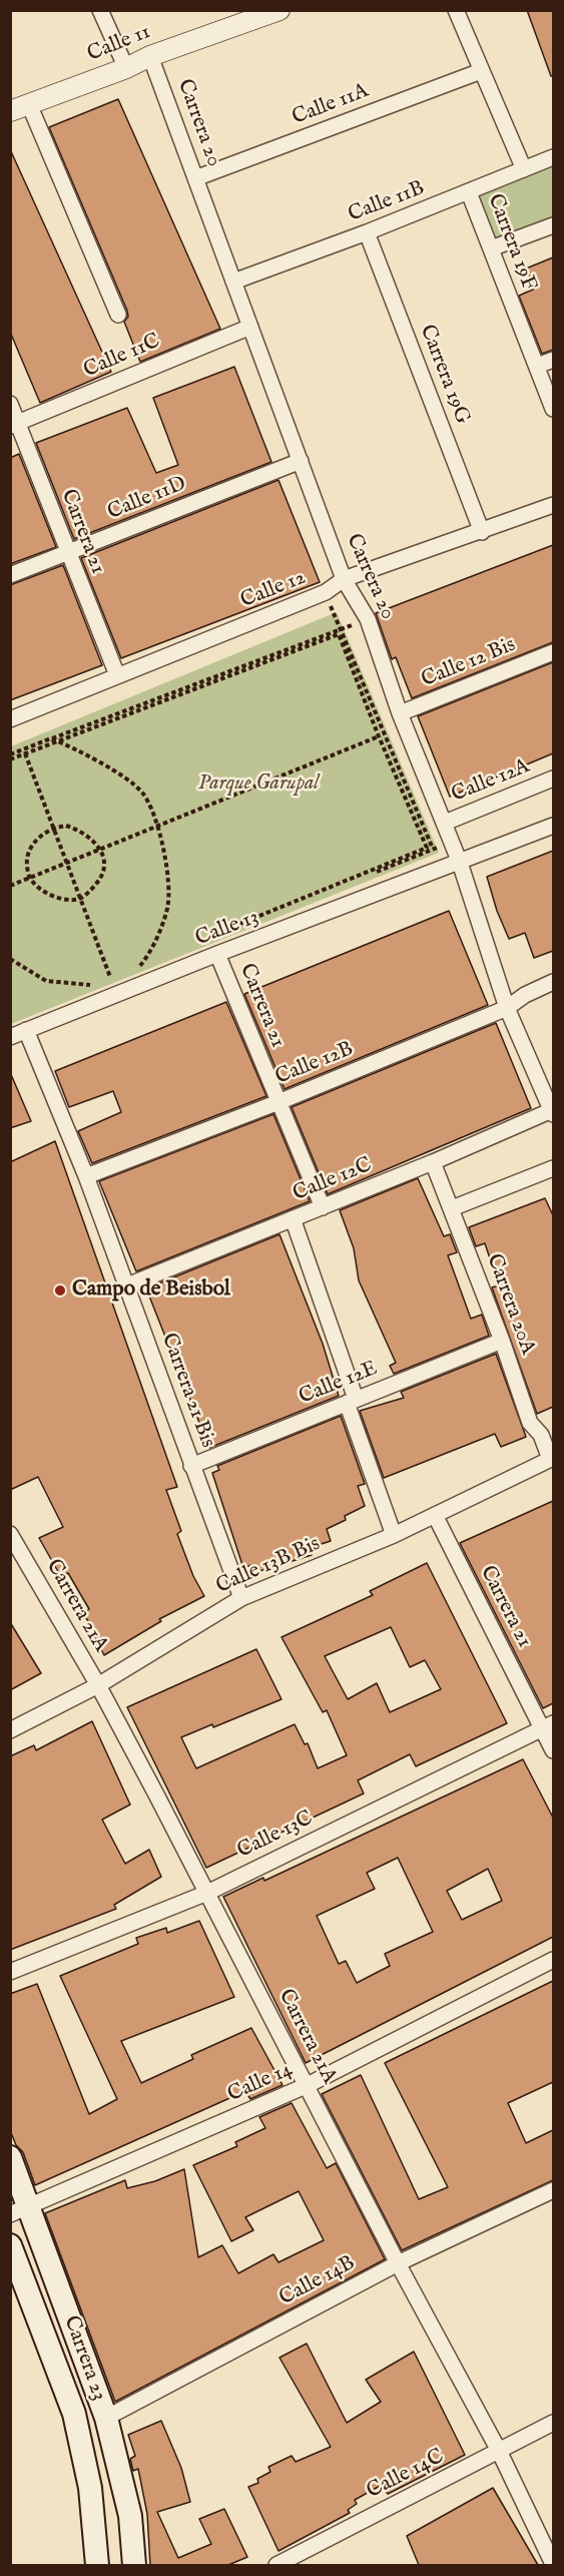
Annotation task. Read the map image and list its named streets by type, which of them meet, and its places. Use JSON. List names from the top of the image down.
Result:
{
  "streets": {
    "main road": ["Carrera 23"],
    "street": [
      "Calle 11",
      "Calle 11A",
      "Carrera 20",
      "Calle 11B",
      "Carrera 19F",
      "Calle 11C",
      "Carrera 19G",
      "Calle 11D",
      "Carrera 21",
      "Calle 12",
      "Calle 12 Bis",
      "Calle 12A",
      "Calle 13",
      "Calle 12B",
      "Calle 12C",
      "Carrera 20A",
      "Calle 12E",
      "Carrera 21 Bis",
      "Calle 13B Bis",
      "Carrera 21A",
      "Calle 13C",
      "Calle 14",
      "Calle 14B",
      "Calle 14C"
    ]
  },
  "crossings": [
    ["Calle 11", "Carrera 20"],
    ["Calle 11A", "Carrera 20"],
    ["Carrera 20", "Calle 11B"],
    ["Carrera 20", "Calle 11C"],
    ["Carrera 20", "Calle 11D"],
    ["Carrera 20", "Calle 12"],
    ["Carrera 20", "Calle 12 Bis"],
    ["Carrera 20", "Calle 12A"],
    ["Carrera 20", "Calle 13"],
    ["Carrera 20", "Calle 12B"],
    ["Carrera 20", "Calle 12C"],
    ["Calle 11B", "Carrera 19F"],
    ["Calle 11B", "Carrera 19G"],
    ["Calle 11C", "Carrera 21"],
    ["Carrera 19G", "Calle 12"],
    ["Calle 11D", "Carrera 21"],
    ["Carrera 21", "Calle 12"],
    ["Carrera 21", "Calle 13"],
    ["Carrera 21", "Calle 12B"],
    ["Carrera 21", "Calle 12C"],
    ["Carrera 21", "Calle 13B Bis"],
    ["Carrera 21", "Calle 13C"],
    ["Calle 13", "Carrera 21 Bis"],
    ["Calle 12B", "Carrera 21 Bis"],
    ["Calle 12C", "Carrera 20A"],
    ["Calle 12C", "Carrera 21 Bis"],
    ["Carrera 20A", "Calle 12E"],
    ["Carrera 20A", "Calle 13B Bis"],
    ["Calle 12E", "Carrera 21 Bis"],
    ["Carrera 21 Bis", "Calle 13B Bis"],
    ["Calle 13B Bis", "Carrera 21A"],
    ["Carrera 21A", "Calle 13C"],
    ["Carrera 21A", "Calle 14"],
    ["Carrera 21A", "Calle 14B"],
    ["Carrera 21A", "Calle 14C"],
    ["Calle 14", "Carrera 23"],
    ["Calle 14B", "Carrera 23"]
  ],
  "parks": ["Parque Garupal"],
  "places": ["Campo de Beisbol"]
}
